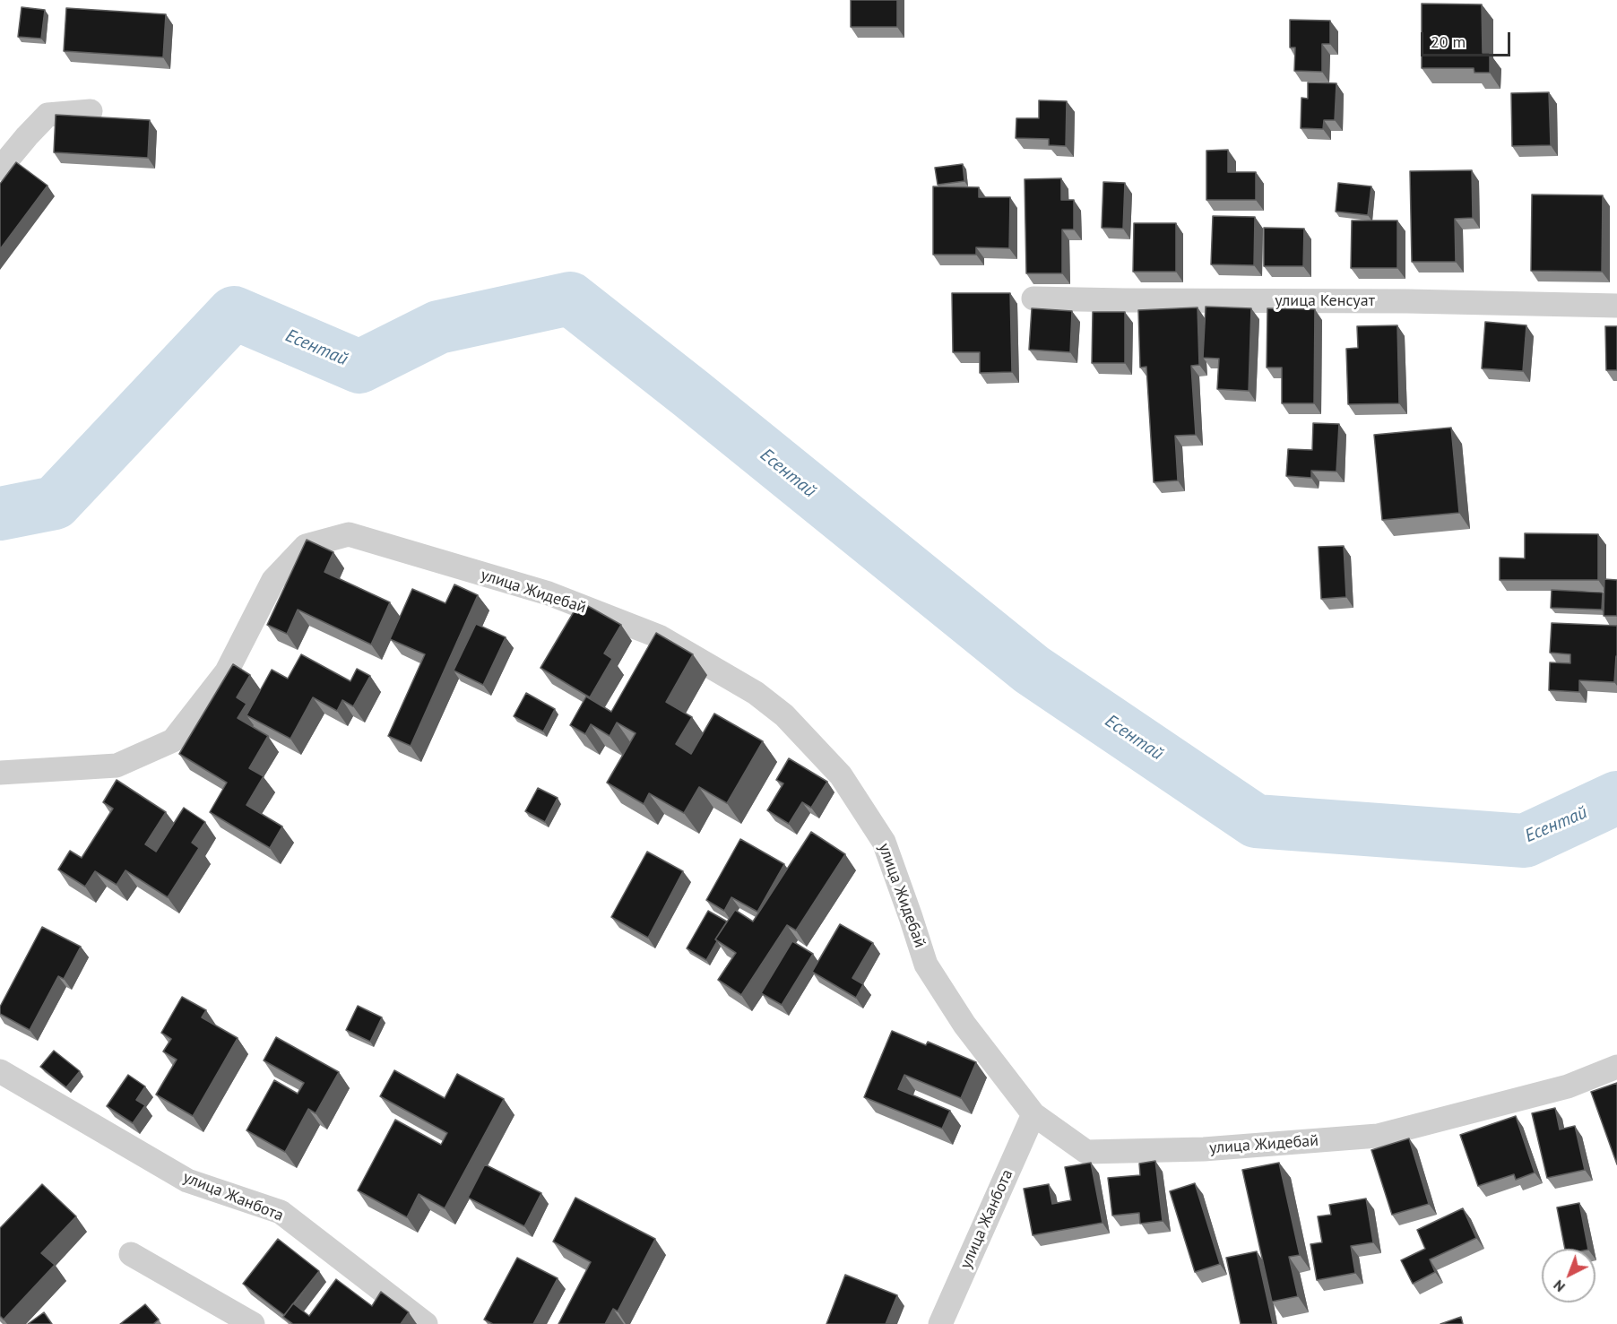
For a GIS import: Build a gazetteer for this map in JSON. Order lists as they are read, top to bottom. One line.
{"streets":{"street":["улица Кенсуат","улица Жидебай","улица Жанбота"]},"crossings":[["улица Жидебай","улица Жанбота"]],"water":["Есентай"],"scale_bar":"20 m","north":"bottom left"}
